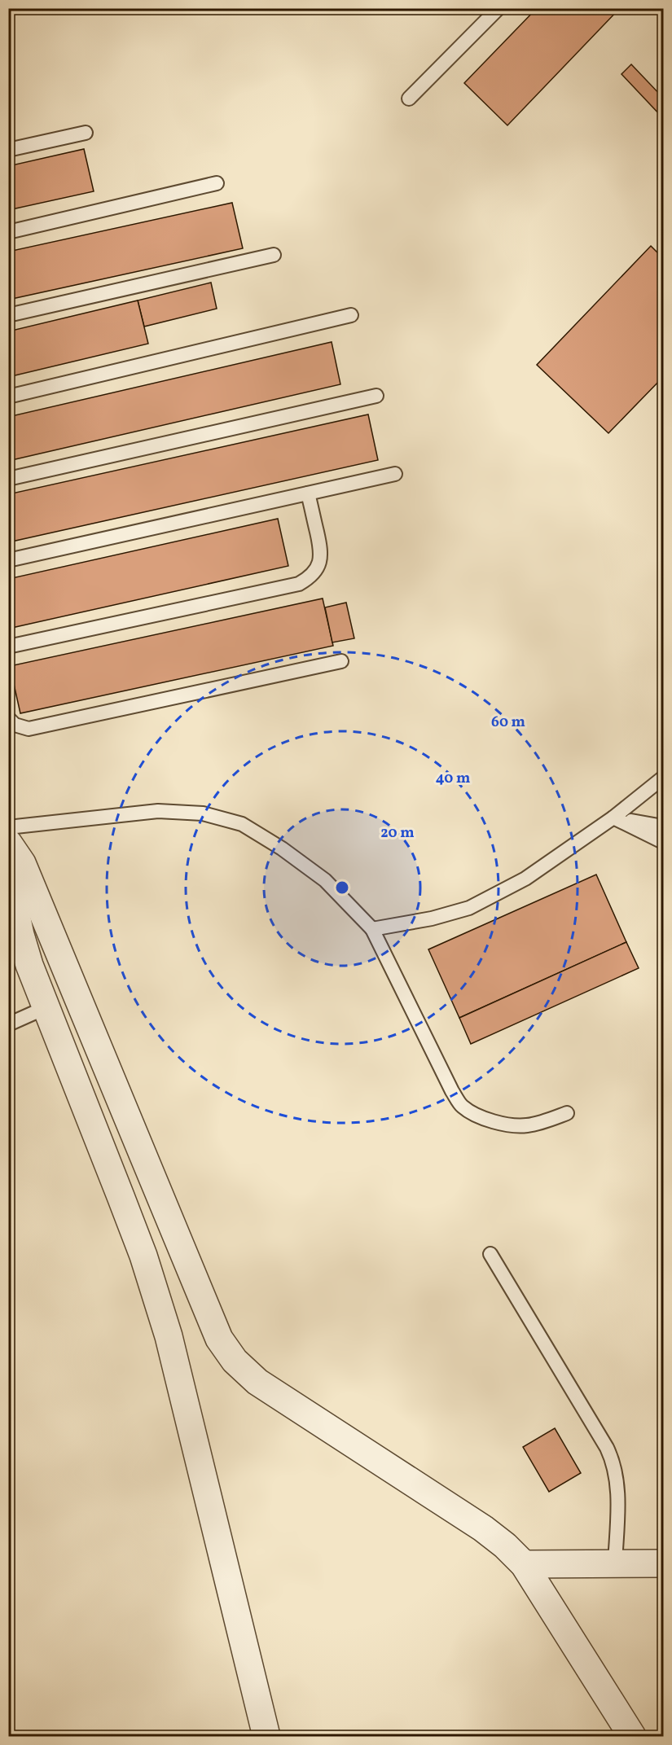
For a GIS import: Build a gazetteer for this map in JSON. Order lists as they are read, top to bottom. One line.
{"rings":["60 m","40 m","20 m"]}
